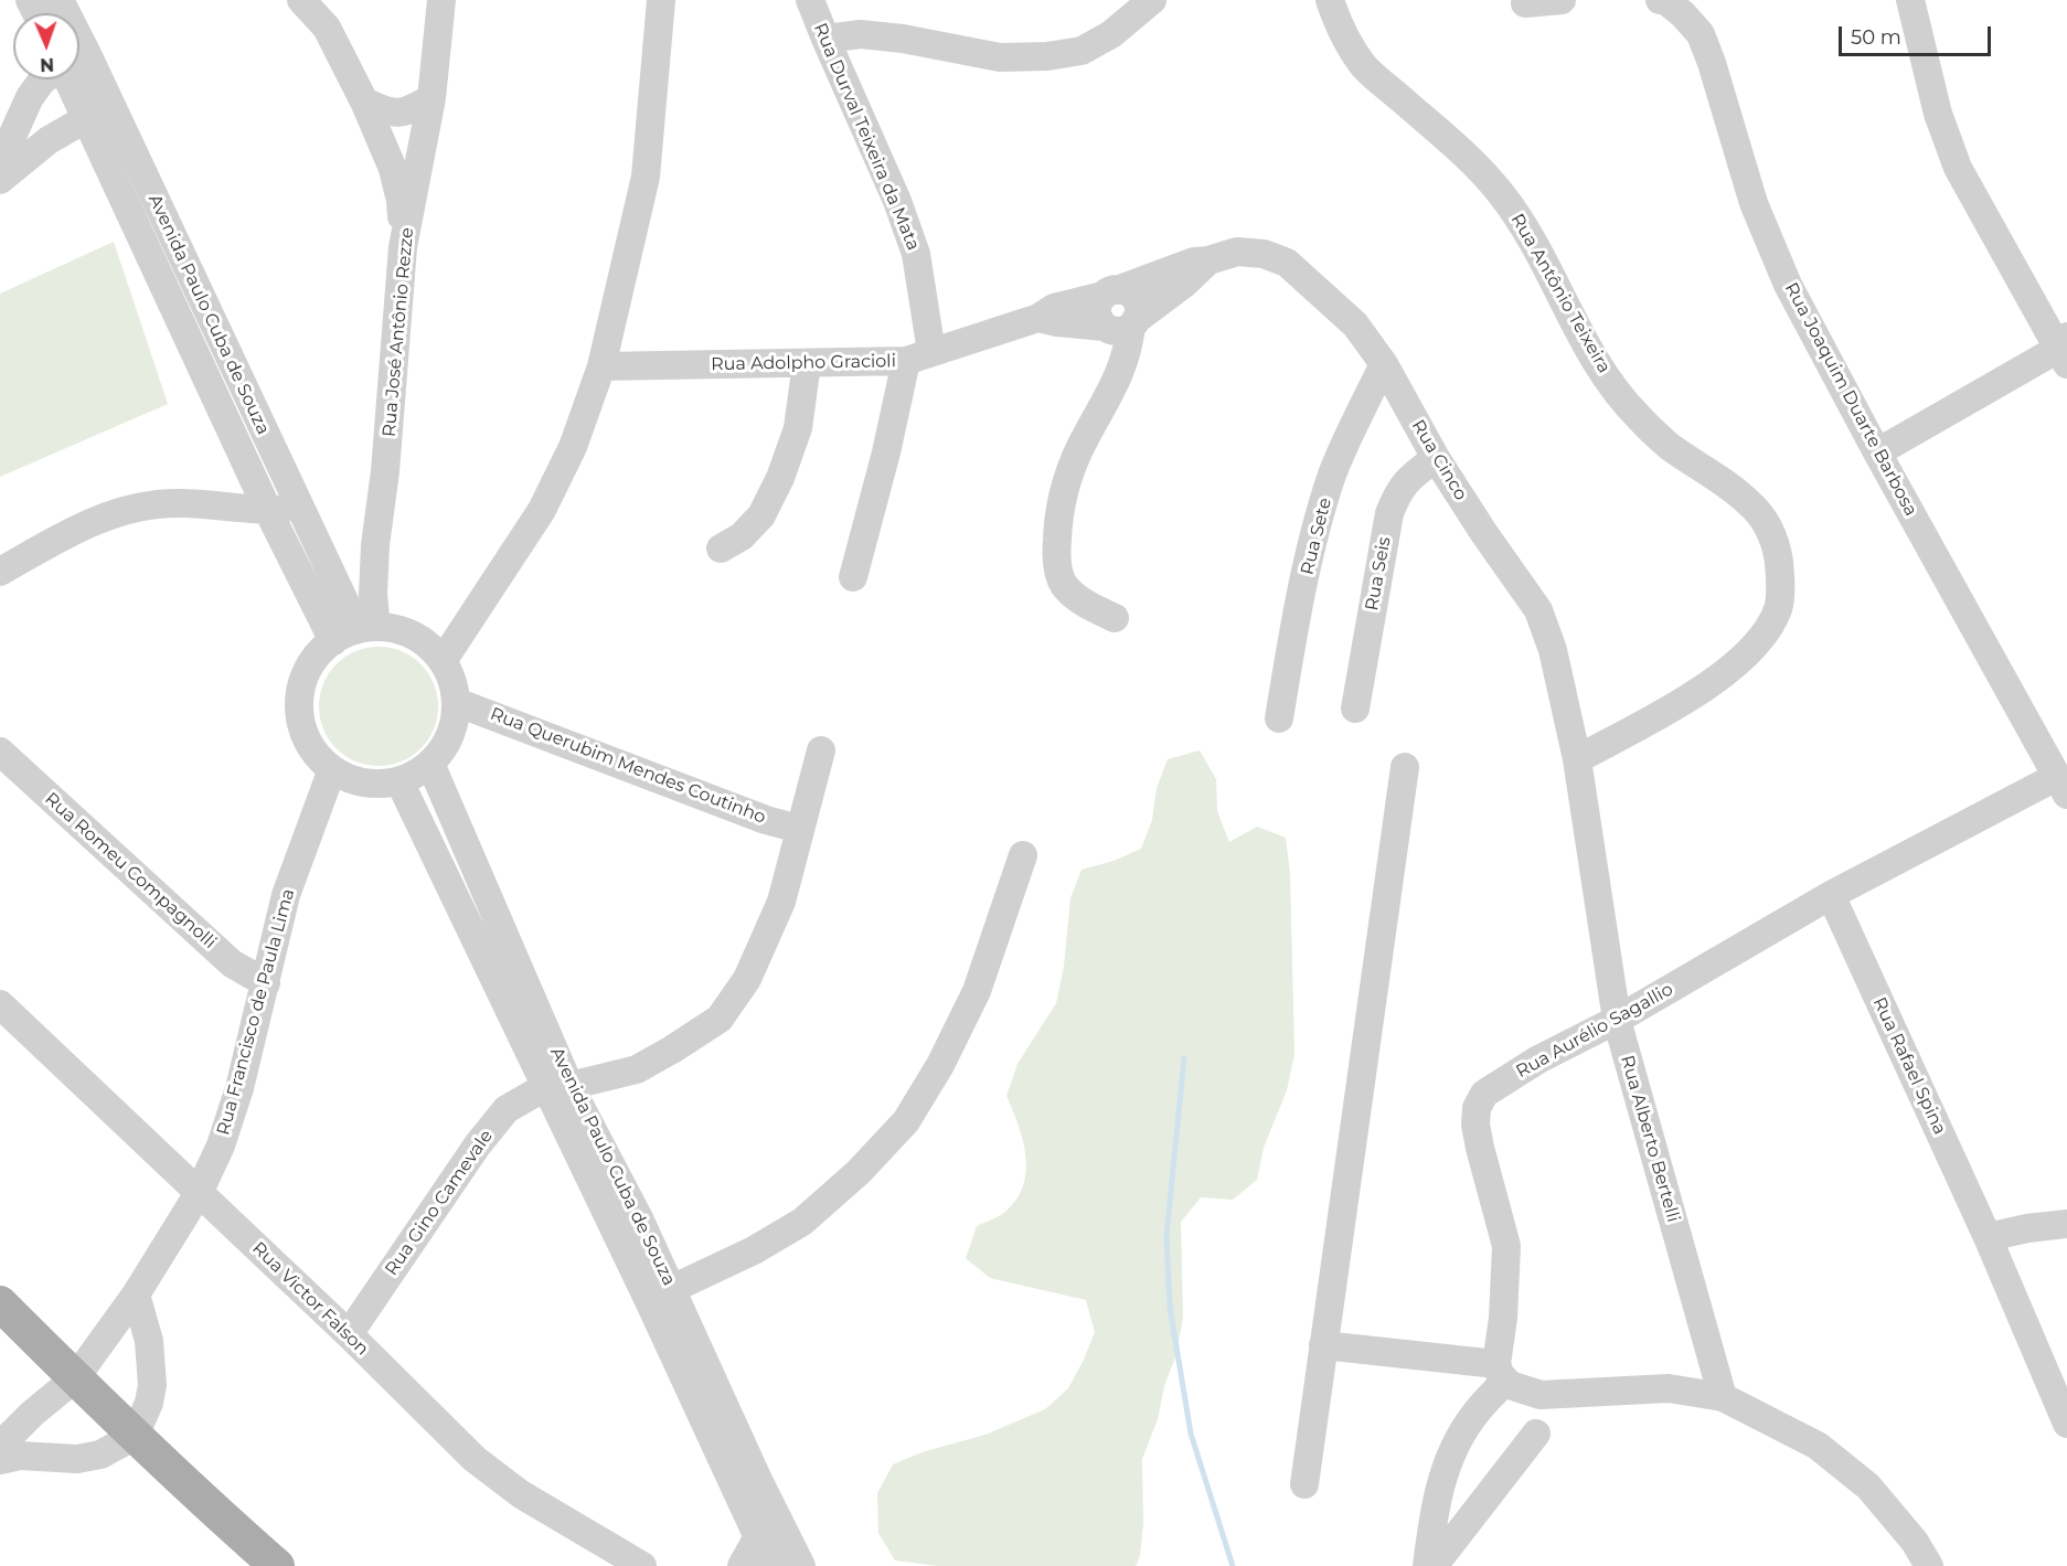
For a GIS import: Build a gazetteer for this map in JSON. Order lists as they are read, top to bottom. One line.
{"streets":{"street":["Rua Durval Teixeira da Mata","Rua Antônio Teixeira","Avenida Paulo Cuba de Souza","Rua José Antônio Rezze","Rua Adolpho Gracioli","Rua Joaquim Duarte Barbosa","Rua Cinco","Rua Sete","Rua Seis","Rua Querubim Mendes Coutinho","Rua Romeu Compagnolli","Rua Francisco de Paula Lima","Rua Aurélio Sagallio","Rua Rafael Spina","Rua Alberto Bertelli","Rua Gino Camevale","Rua Victor Falson"]},"crossings":[["Rua Durval Teixeira da Mata","Rua Adolpho Gracioli"],["Rua Antônio Teixeira","Rua Cinco"],["Rua Antônio Teixeira","Rua Alberto Bertelli"],["Avenida Paulo Cuba de Souza","Rua José Antônio Rezze"],["Avenida Paulo Cuba de Souza","Rua Querubim Mendes Coutinho"],["Avenida Paulo Cuba de Souza","Rua Francisco de Paula Lima"],["Avenida Paulo Cuba de Souza","Rua Gino Camevale"],["Rua José Antônio Rezze","Rua Querubim Mendes Coutinho"],["Rua José Antônio Rezze","Rua Francisco de Paula Lima"],["Rua Adolpho Gracioli","Rua Cinco"],["Rua Joaquim Duarte Barbosa","Rua Aurélio Sagallio"],["Rua Cinco","Rua Sete"],["Rua Cinco","Rua Seis"],["Rua Cinco","Rua Alberto Bertelli"],["Rua Querubim Mendes Coutinho","Rua Francisco de Paula Lima"],["Rua Querubim Mendes Coutinho","Rua Gino Camevale"],["Rua Romeu Compagnolli","Rua Francisco de Paula Lima"],["Rua Francisco de Paula Lima","Rua Victor Falson"],["Rua Aurélio Sagallio","Rua Rafael Spina"],["Rua Aurélio Sagallio","Rua Alberto Bertelli"],["Rua Gino Camevale","Rua Victor Falson"]],"scale_bar":"50 m","north":"bottom"}
